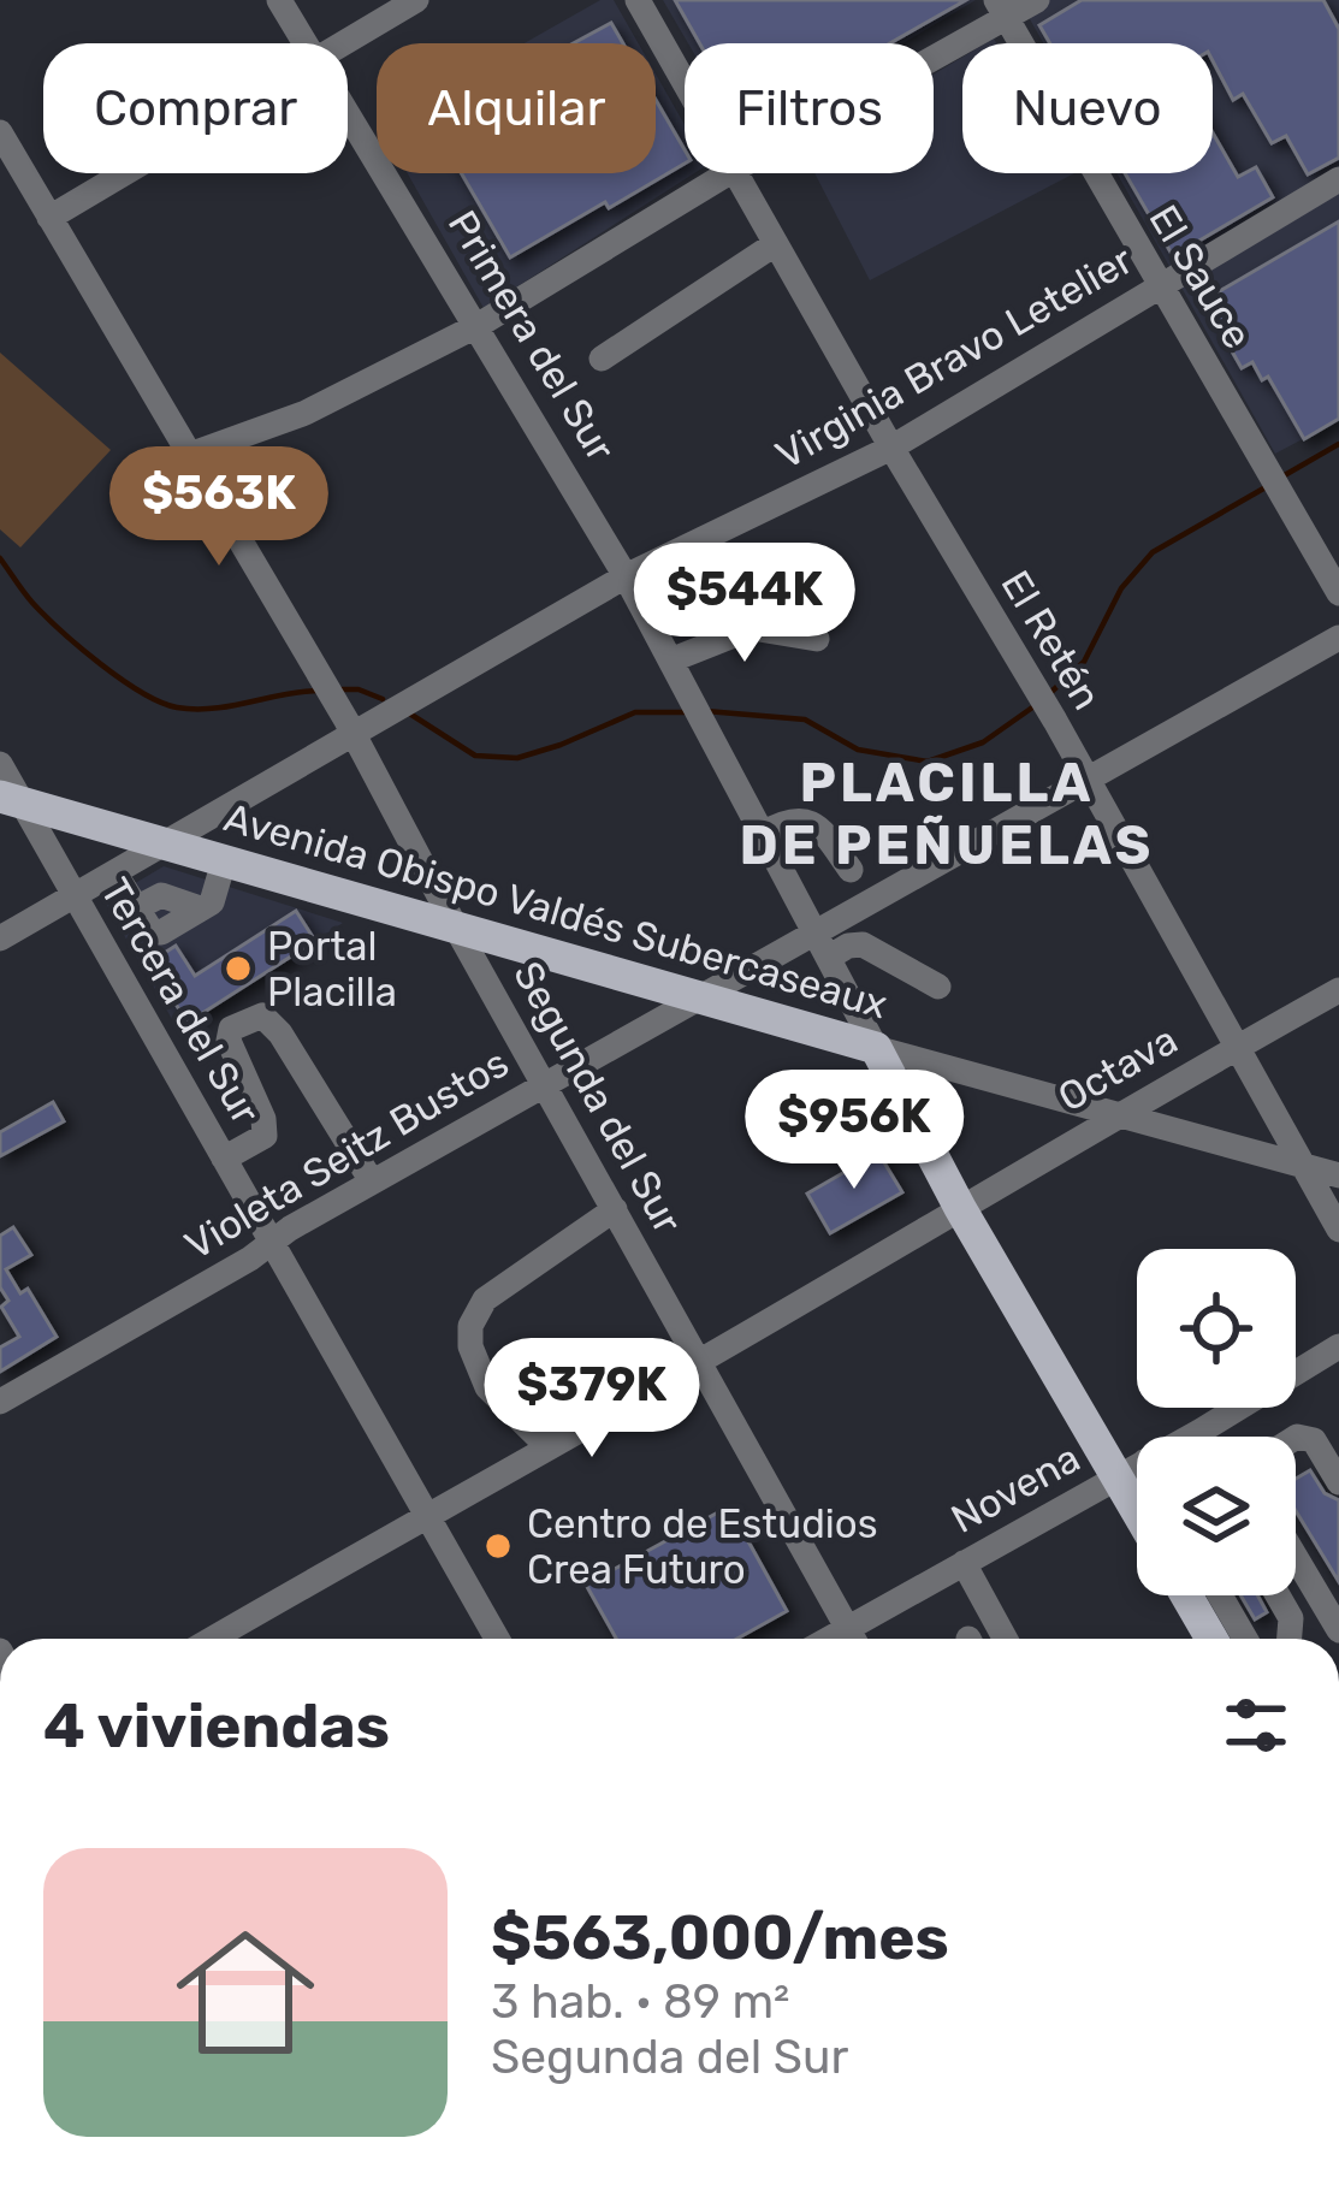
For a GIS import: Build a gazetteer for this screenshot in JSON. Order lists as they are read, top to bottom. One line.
{"streets":{"main road":["Primera del Sur","Avenida Obispo Valdés Subercaseaux"],"street":["El Sauce","Virginia Bravo Letelier","El Retén","Tercera del Sur","Octava","Segunda del Sur","Violeta Seitz Bustos","Novena"]},"crossings":[["El Sauce","Virginia Bravo Letelier"],["Primera del Sur","Virginia Bravo Letelier"],["Primera del Sur","Avenida Obispo Valdés Subercaseaux"],["Primera del Sur","Octava"],["Primera del Sur","Violeta Seitz Bustos"],["Primera del Sur","Novena"],["Virginia Bravo Letelier","El Retén"],["Virginia Bravo Letelier","Avenida Obispo Valdés Subercaseaux"],["Virginia Bravo Letelier","Tercera del Sur"],["Virginia Bravo Letelier","Segunda del Sur"],["El Retén","Avenida Obispo Valdés Subercaseaux"],["El Retén","Octava"],["El Retén","Violeta Seitz Bustos"],["Avenida Obispo Valdés Subercaseaux","Tercera del Sur"],["Avenida Obispo Valdés Subercaseaux","Octava"],["Avenida Obispo Valdés Subercaseaux","Segunda del Sur"],["Avenida Obispo Valdés Subercaseaux","Violeta Seitz Bustos"],["Tercera del Sur","Octava"],["Tercera del Sur","Violeta Seitz Bustos"],["Octava","Segunda del Sur"],["Segunda del Sur","Violeta Seitz Bustos"],["Segunda del Sur","Novena"]],"districts":["PLACILLA DE PEÑUELAS"],"places":["Portal Placilla","Centro de Estudios Crea Futuro"],"page":{"chip":["Comprar","Alquilar","Filtros","Nuevo"],"price":["$563K","$544K","$956K","$379K"],"heading":"4 viviendas","list":[{"name":"$563,000/mes","note":"3 hab. · 89 m² · Segunda del Sur"}]}}
